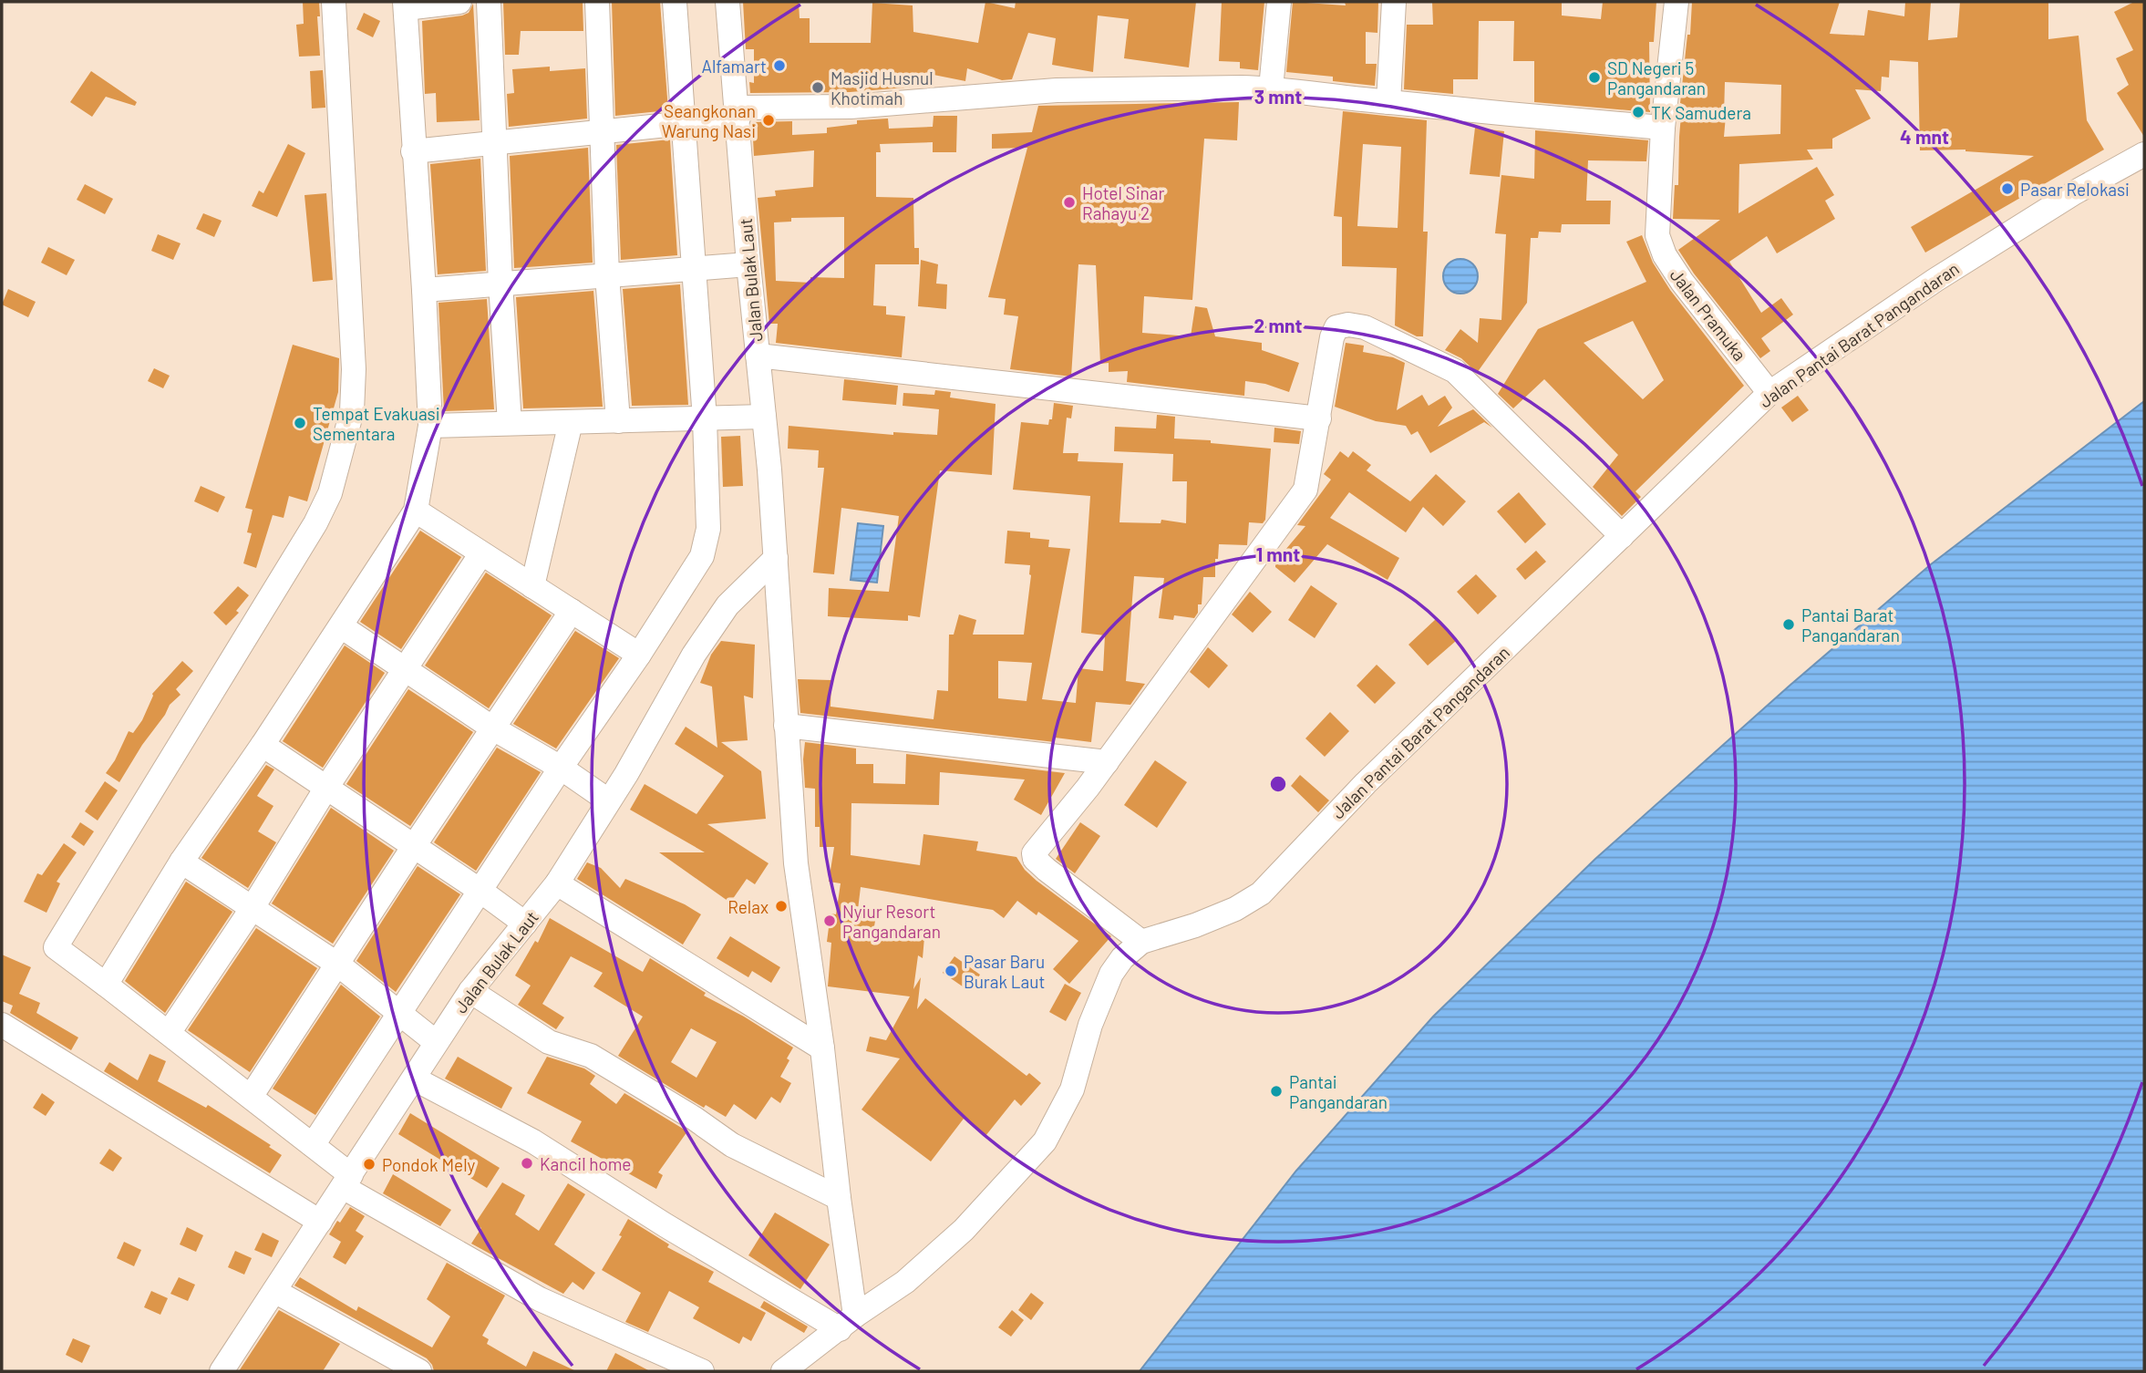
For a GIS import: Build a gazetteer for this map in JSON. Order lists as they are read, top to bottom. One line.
{"streets":{"street":["Jalan Bulak Laut","Jalan Pramuka","Jalan Pantai Barat Pangandaran"]},"crossings":[["Jalan Bulak Laut","Jalan Pantai Barat Pangandaran"],["Jalan Pramuka","Jalan Pantai Barat Pangandaran"]],"places":["Alfamart","SD Negeri 5 Pangandaran","Masjid Husnul Khotimah","TK Samudera","Seangkonan Warung Nasi","Pasar Relokasi","Hotel Sinar Rahayu 2","Tempat Evakuasi Sementara","Pantai Barat Pangandaran","Relax","Nyiur Resort Pangandaran","Pasar Baru Burak Laut","Pantai Pangandaran","Kancil home","Pondok Mely"],"rings":["3 mnt","4 mnt","2 mnt","1 mnt"]}
